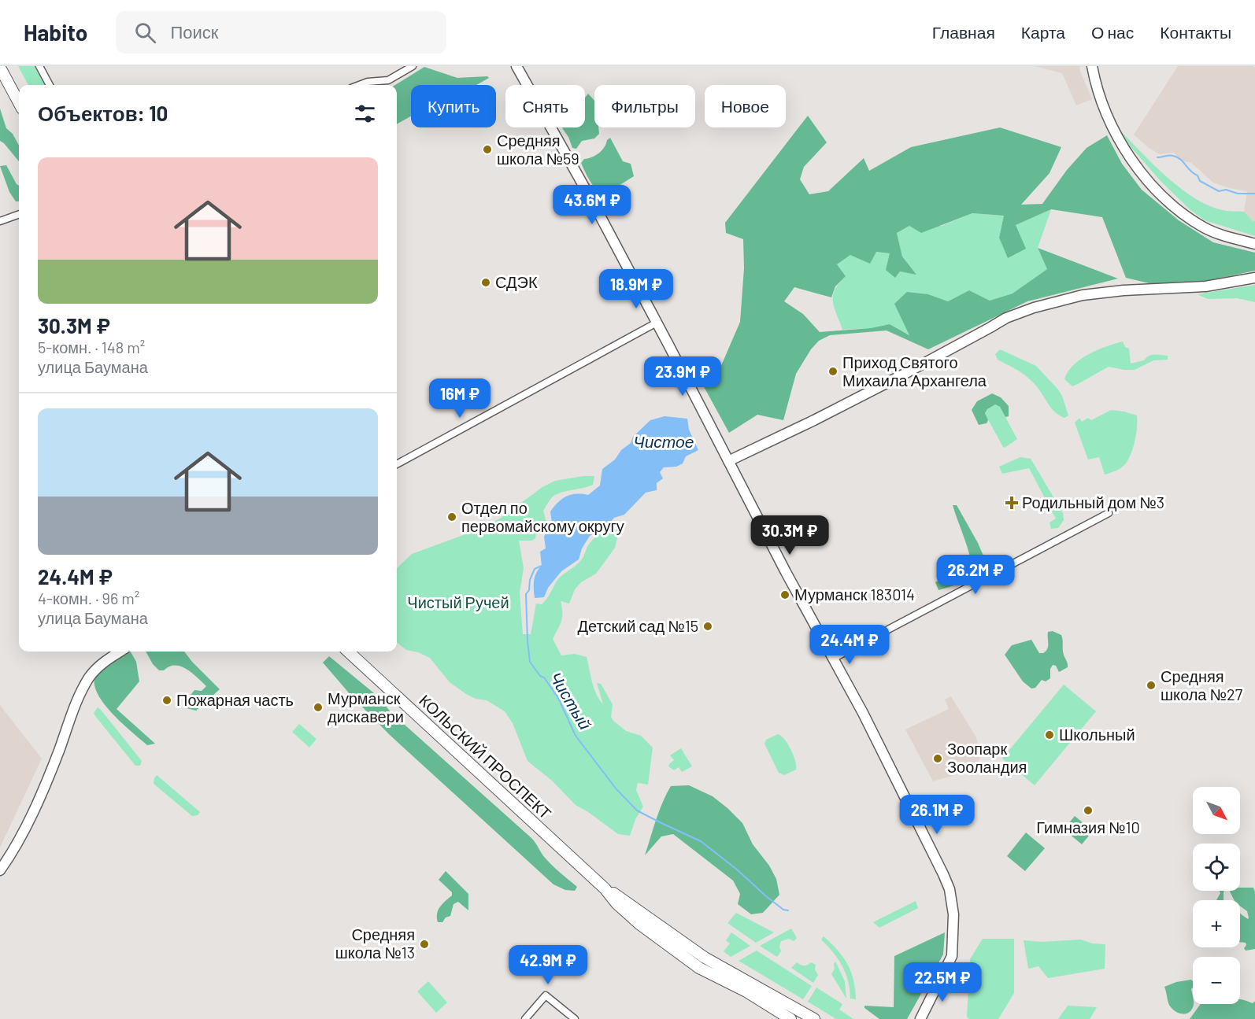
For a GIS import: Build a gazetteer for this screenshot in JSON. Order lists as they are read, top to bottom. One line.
{"streets":{"main road":["КОЛЬСКИЙ ПРОСПЕКТ"]},"water":["Чистое","Чистый"],"parks":["Чистый Ручей"],"places":{"other":["Средняя школа №59","СДЭК","Приход Святого Михаила Архангела","Отдел по первомайскому округу","Мурманск 183014","Детский сад №15","Средняя школа №27","Пожарная часть","Мурманск дискавери","Школьный","Зоопарк Зооландия","Гимназия №10","Средняя школа №13"],"health":["Родильный дом №3"]},"north":"bottom right","page":{"header":"Habito","search":"Поиск","nav":["Главная","Карта","О нас","Контакты"],"chip":["Купить","Снять","Фильтры","Новое"],"heading":"Объектов: 10","list":[{"name":"30.3M ₽","note":"5-комн. · 148 m² · улица Баумана"},{"name":"24.4M ₽","note":"4-комн. · 96 m² · улица Баумана"}],"price":["43.6M ₽","18.9M ₽","23.9M ₽","16M ₽","30.3M ₽","26.2M ₽","24.4M ₽","26.1M ₽","42.9M ₽","22.5M ₽"],"map_buttons":["+","−"]}}
